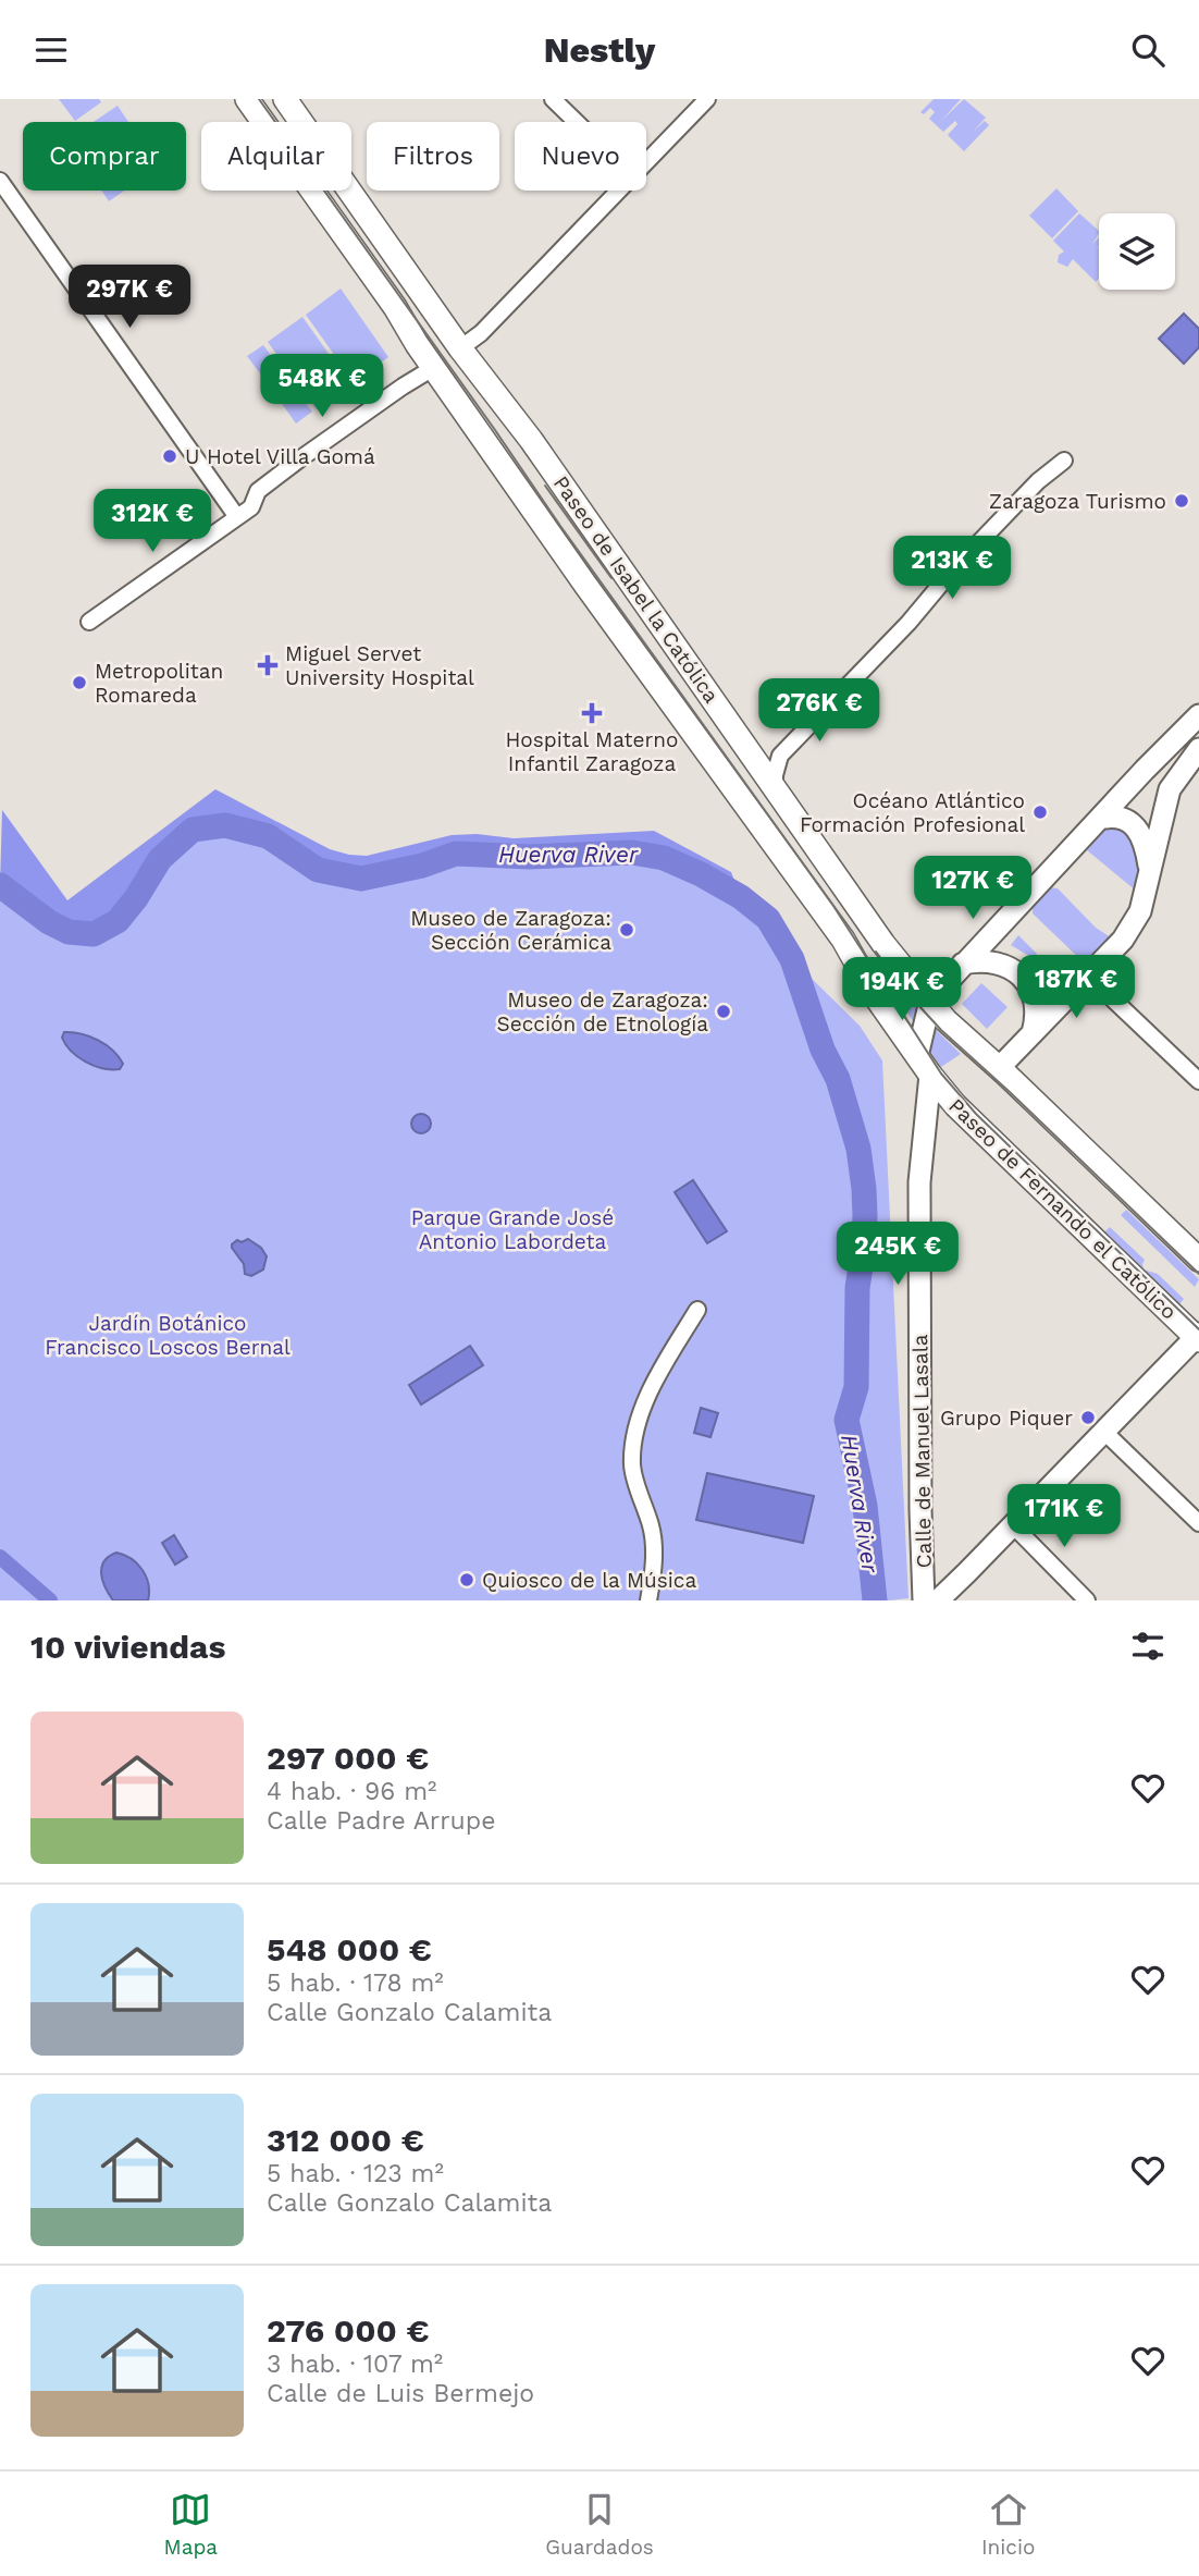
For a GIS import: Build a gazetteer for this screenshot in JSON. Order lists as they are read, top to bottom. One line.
{"streets":{"main road":["Paseo de Isabel la Católica","Paseo de Fernando el Católico","Calle de Manuel Lasala"]},"crossings":[["Paseo de Isabel la Católica","Paseo de Fernando el Católico"],["Paseo de Isabel la Católica","Calle de Manuel Lasala"],["Paseo de Fernando el Católico","Calle de Manuel Lasala"]],"water":["Huerva River"],"parks":["Parque Grande José Antonio Labordeta","Jardín Botánico Francisco Loscos Bernal"],"places":{"other":["U Hotel Villa Gomá","Zaragoza Turismo","Metropolitan Romareda","Océano Atlántico Formación Profesional","Museo de Zaragoza: Sección Cerámica","Museo de Zaragoza: Sección de Etnología","Grupo Piquer","Quiosco de la Música"],"health":["Miguel Servet University Hospital","Hospital Materno Infantil Zaragoza"]},"page":{"header":"Nestly","chip":["Comprar","Alquilar","Filtros","Nuevo"],"price":["297K €","548K €","312K €","213K €","276K €","127K €","187K €","194K €","245K €","171K €"],"heading":"10 viviendas","list":[{"name":"297 000 €","note":"4 hab. · 96 m² · Calle Padre Arrupe"},{"name":"548 000 €","note":"5 hab. · 178 m² · Calle Gonzalo Calamita"},{"name":"312 000 €","note":"5 hab. · 123 m² · Calle Gonzalo Calamita"},{"name":"276 000 €","note":"3 hab. · 107 m² · Calle de Luis Bermejo"}],"tabs":["Mapa","Guardados","Inicio"]}}
